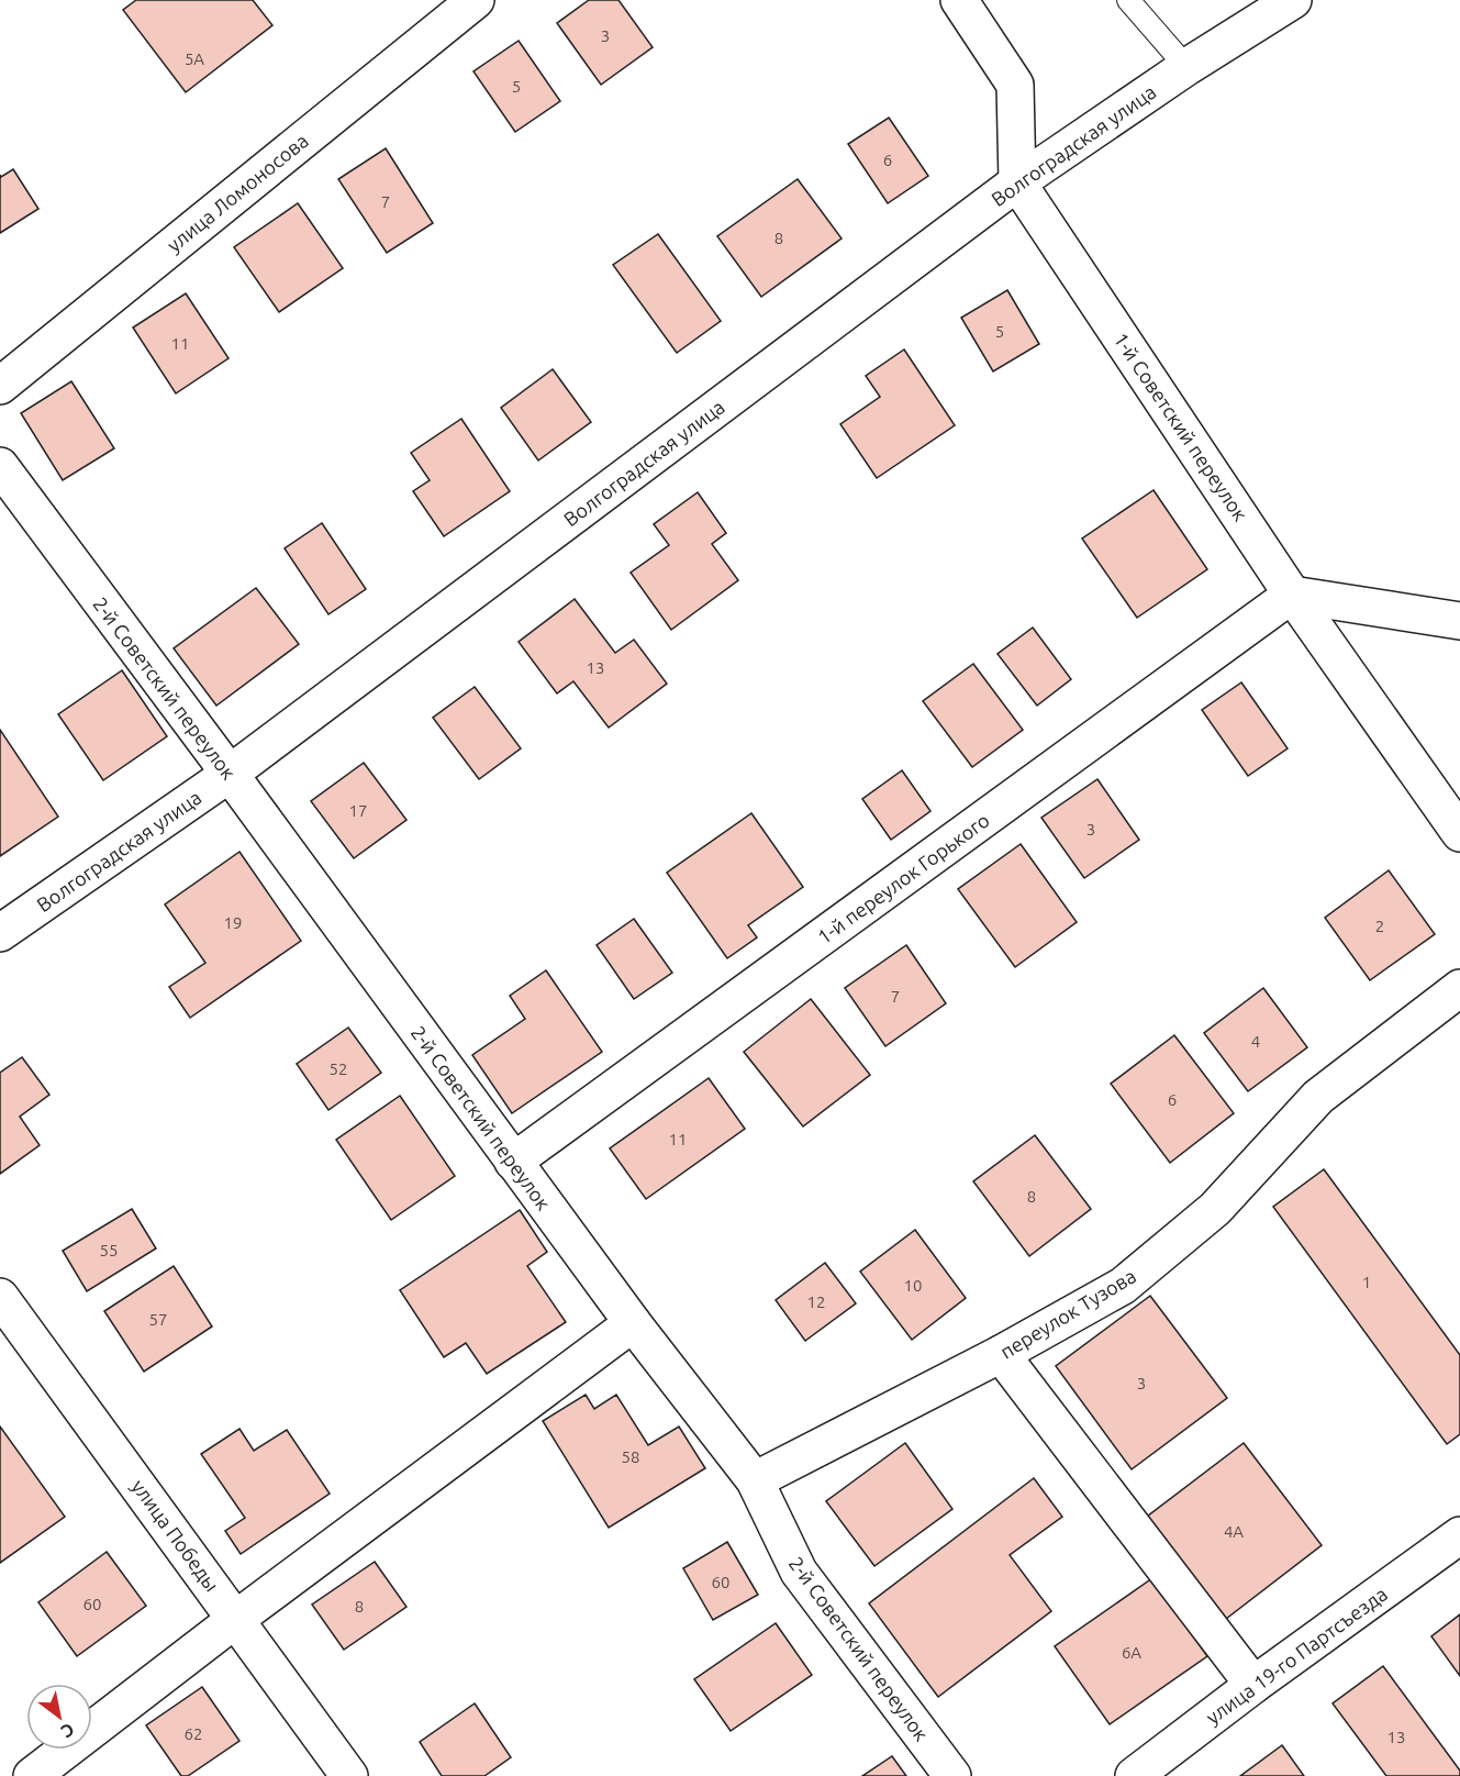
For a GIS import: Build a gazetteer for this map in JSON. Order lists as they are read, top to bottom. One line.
{"streets":{"street":["Волгоградская улица","улица Ломоносова","1-й Советский переулок","2-й Советский переулок","1-й переулок Горького","переулок Тузова","улица Победы","улица 19-го Партсъезда"]},"crossings":[["Волгоградская улица","1-й Советский переулок"],["Волгоградская улица","2-й Советский переулок"],["1-й Советский переулок","1-й переулок Горького"],["2-й Советский переулок","1-й переулок Горького"],["2-й Советский переулок","переулок Тузова"]],"house_numbers":["3","5А","5","6","7","8","5","11","13","17","3","19","2","7","4","52","6","11","8","55","1","10","12","57","3","58","4А","60","60","8","6А","62","13"],"north":"bottom right"}
